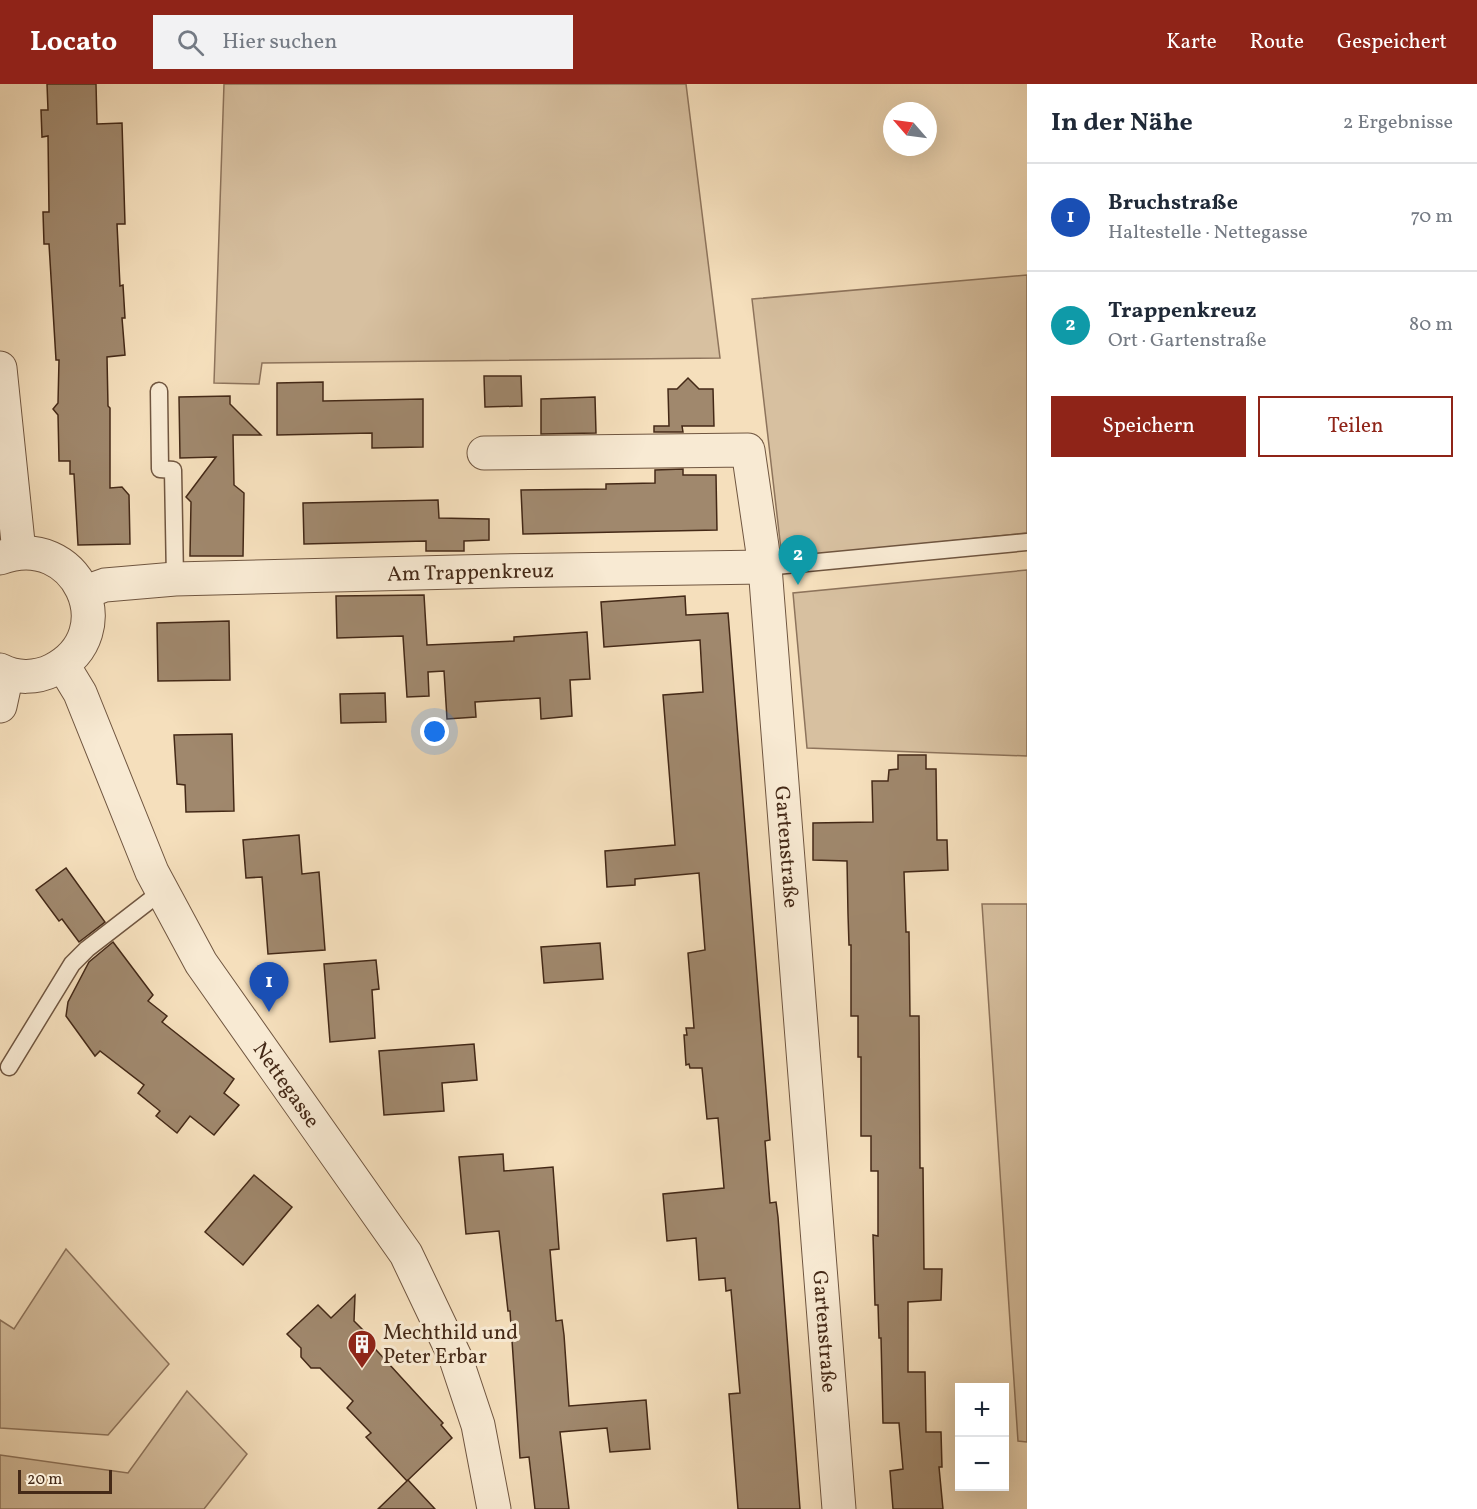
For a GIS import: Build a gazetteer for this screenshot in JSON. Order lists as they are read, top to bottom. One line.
{"streets":{"street":["Am Trappenkreuz","Gartenstraße","Nettegasse"]},"crossings":[["Am Trappenkreuz","Gartenstraße"]],"places":{"building":["Mechthild und Peter Erbar"]},"scale_bar":"20 m","north":"top left","page":{"header":"Locato","search":"Hier suchen","nav":["Karte","Route","Gespeichert"],"heading":["In der Nähe","2 Ergebnisse"],"list":[{"mark":"1","name":"Bruchstraße","note":"Haltestelle · Nettegasse","value":"70 m"},{"mark":"2","name":"Trappenkreuz","note":"Ort · Gartenstraße","value":"80 m"}],"buttons":["Speichern","Teilen"],"pins":["2","1"],"map_buttons":["+","−"],"scale":"20 m"}}
